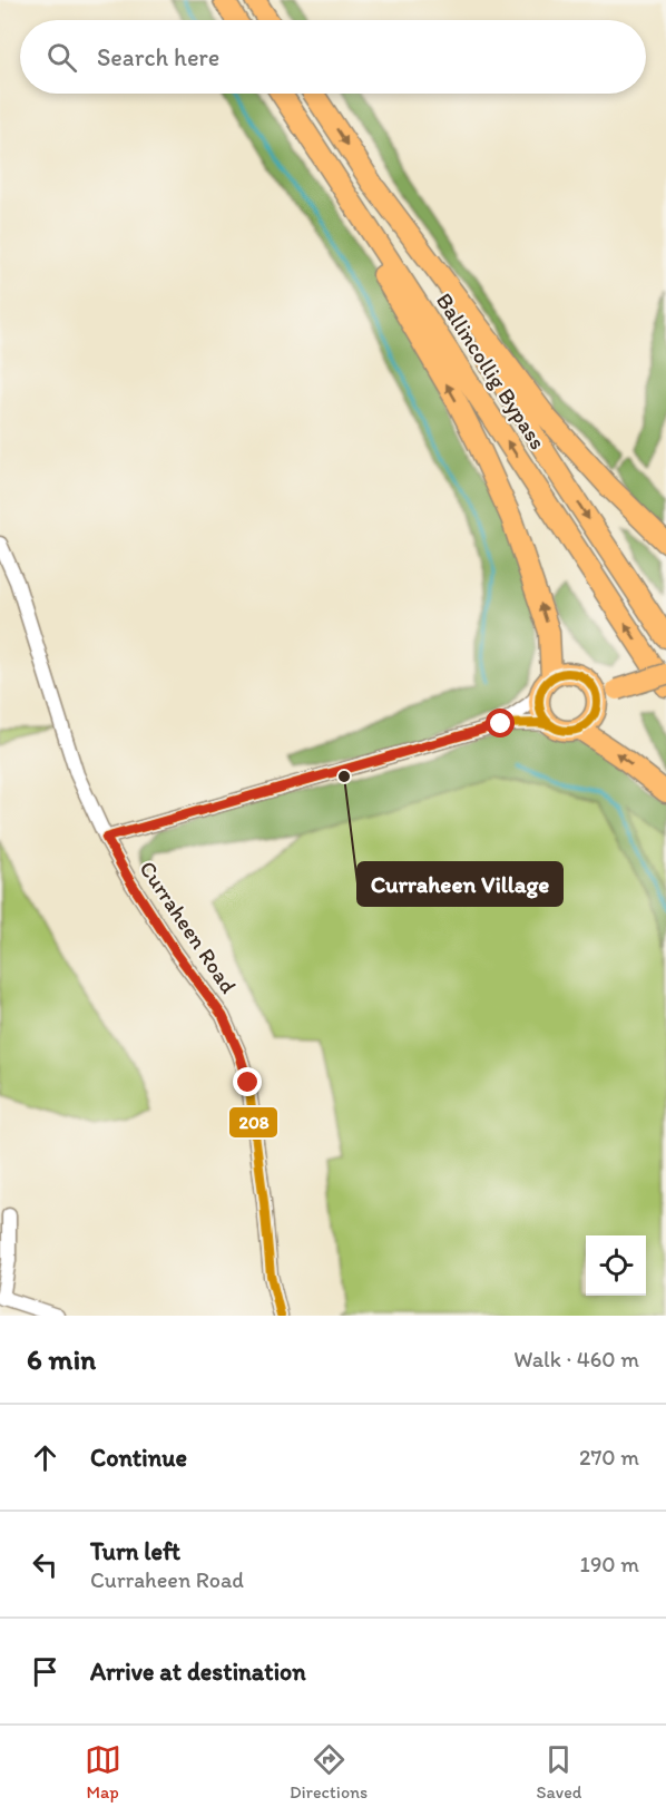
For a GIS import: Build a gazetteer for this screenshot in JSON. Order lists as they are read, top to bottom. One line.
{"streets":{"highway":["Ballincollig Bypass"],"street":["Curraheen Road"]},"places":["Curraheen Village"],"lines":["transit line 208"],"page":{"search":"Search here","heading":["6 min","Walk · 460 m"],"list":[["Continue","270 m"],["Turn left","Curraheen Road","190 m"],"Arrive at destination"],"nav":["Map","Directions","Saved"]}}
